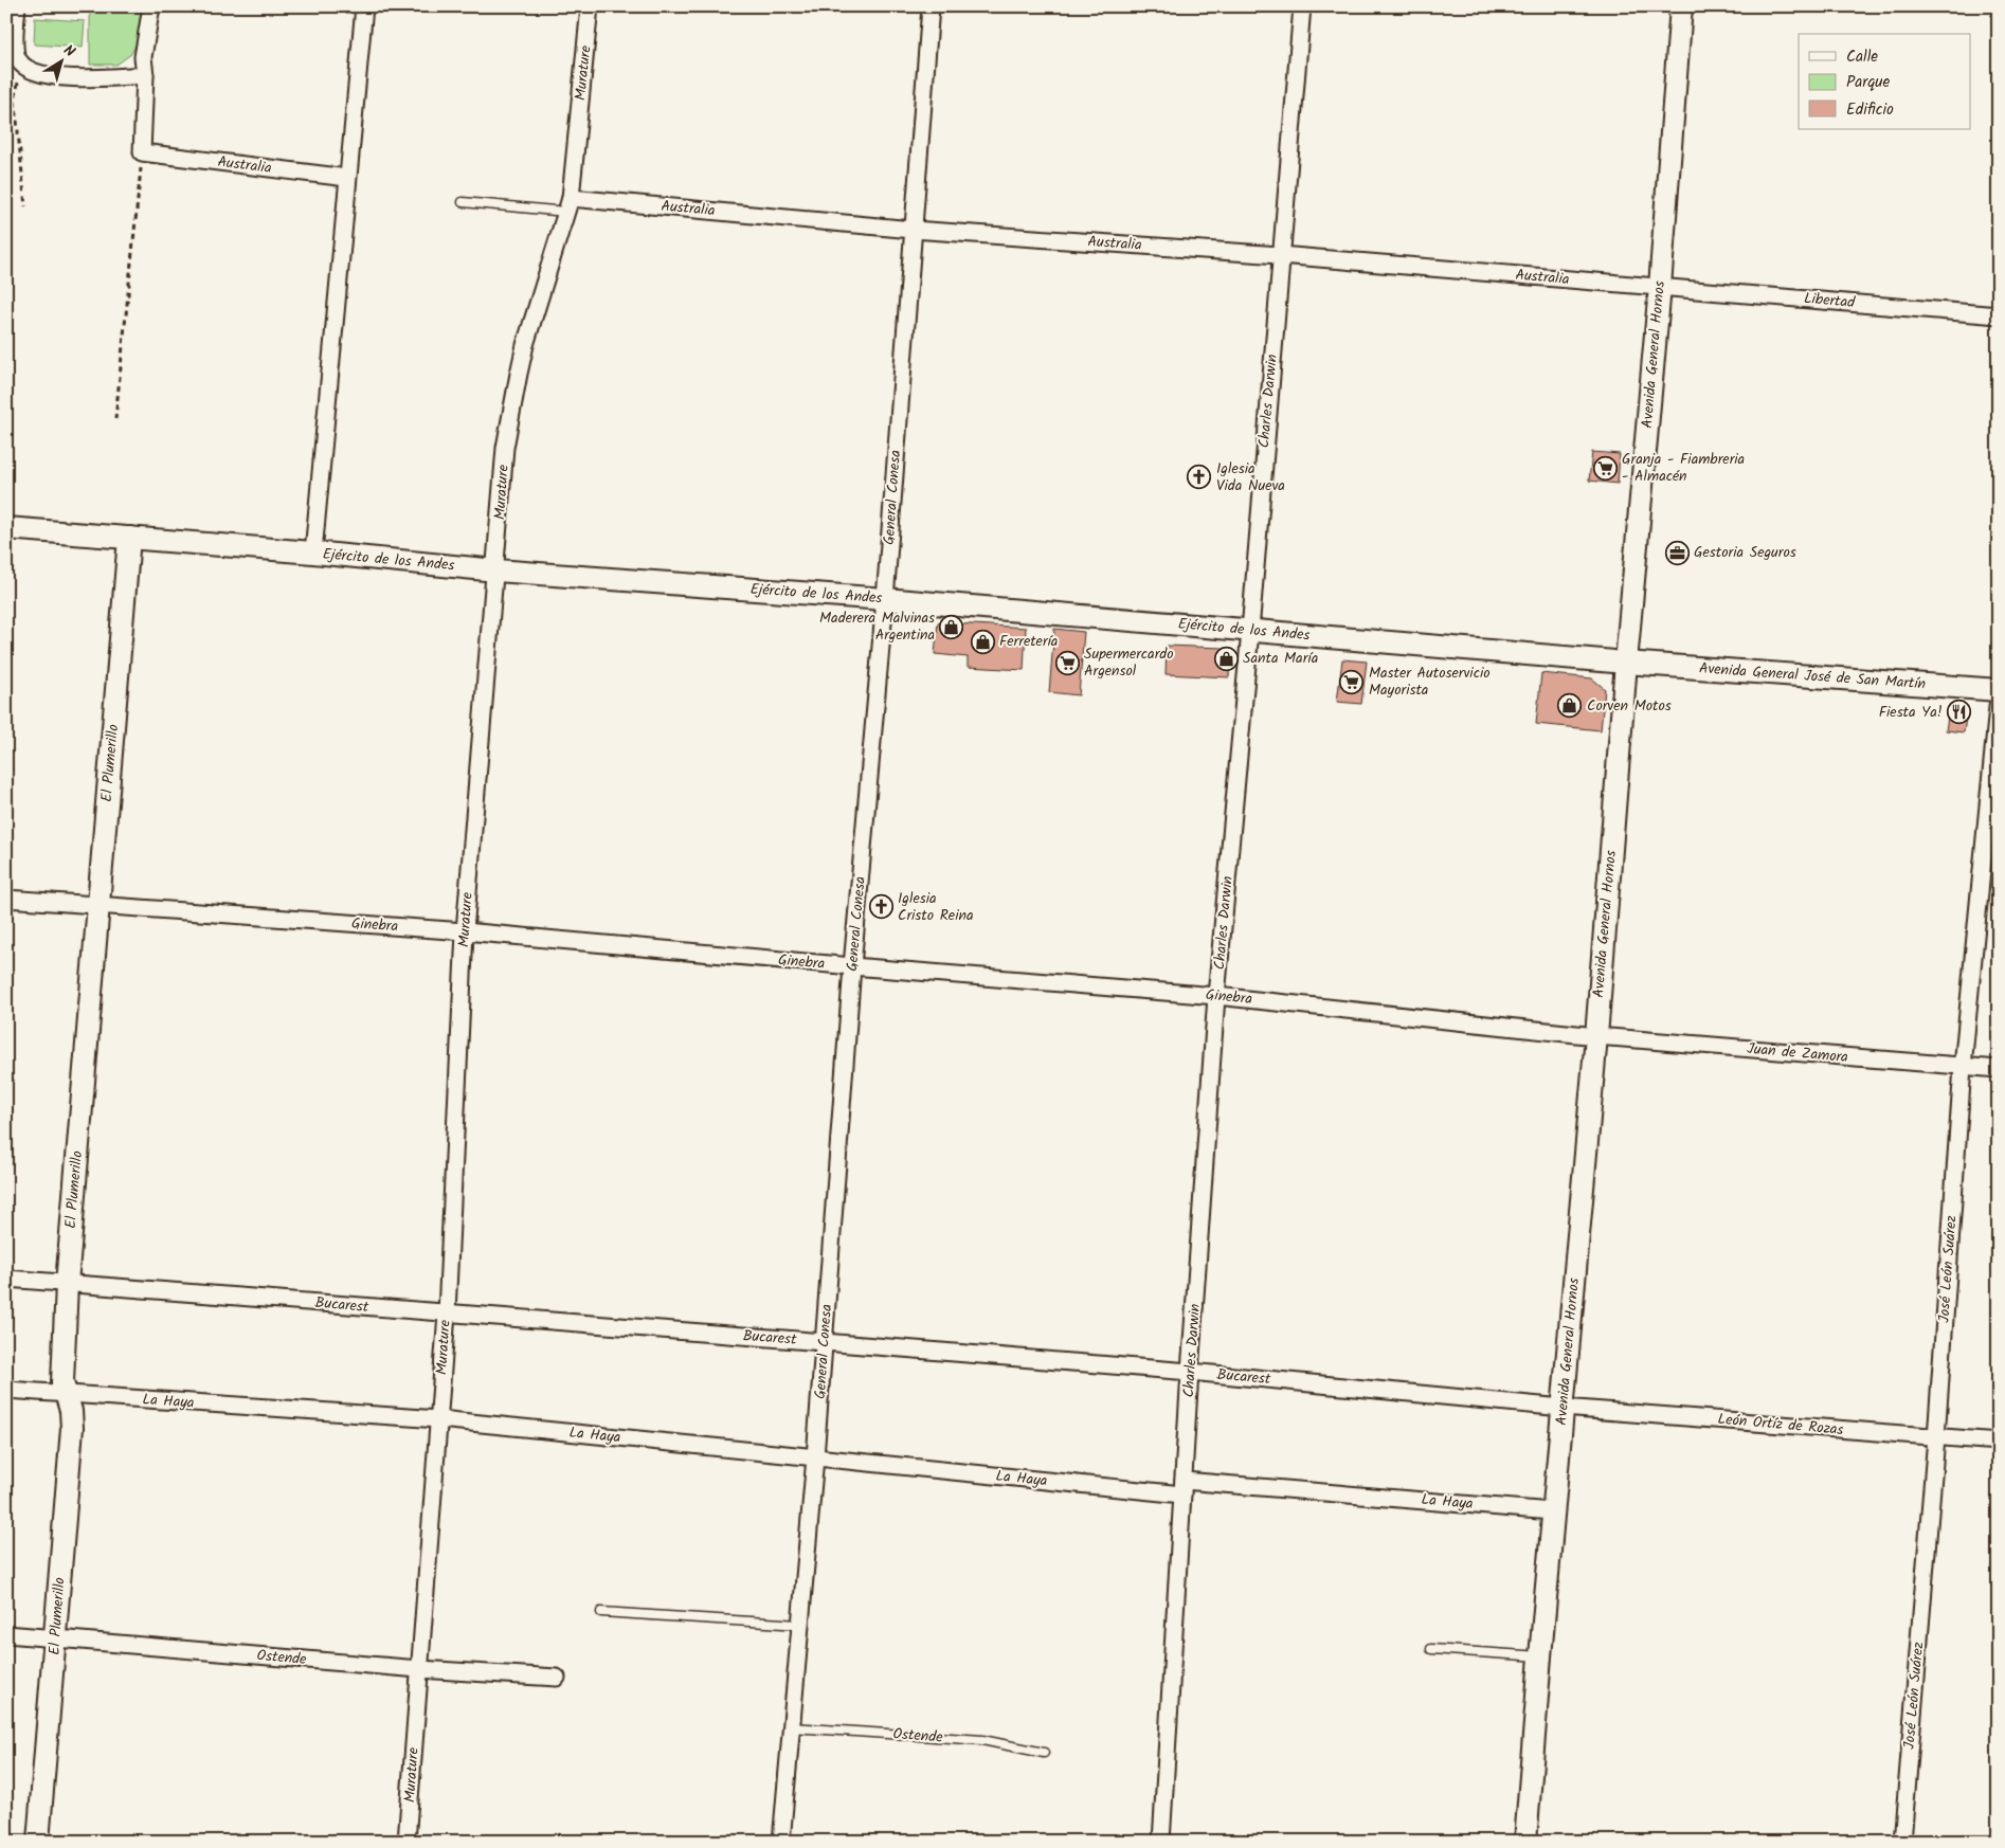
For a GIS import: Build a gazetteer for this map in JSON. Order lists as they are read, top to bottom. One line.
{"streets":{"main road":["Avenida General Hornos","Ejército de los Andes","Avenida General José de San Martín","El Plumerillo"],"street":["Murature","Australia","Libertad","Charles Darwin","General Conesa","Ginebra","Juan de Zamora","José León Suárez","Bucarest","La Haya","León Ortíz de Rozas","Ostende"]},"crossings":[["Murature","Australia"],["Murature","Ejército de los Andes"],["Murature","Ginebra"],["Murature","Bucarest"],["Murature","La Haya"],["Murature","Ostende"],["Australia","Libertad"],["Australia","Avenida General Hornos"],["Australia","Charles Darwin"],["Australia","General Conesa"],["Libertad","Avenida General Hornos"],["Avenida General Hornos","Ejército de los Andes"],["Avenida General Hornos","Avenida General José de San Martín"],["Avenida General Hornos","Ginebra"],["Avenida General Hornos","Juan de Zamora"],["Avenida General Hornos","Bucarest"],["Avenida General Hornos","La Haya"],["Avenida General Hornos","León Ortíz de Rozas"],["Charles Darwin","Ejército de los Andes"],["Charles Darwin","Ginebra"],["Charles Darwin","Bucarest"],["Charles Darwin","La Haya"],["General Conesa","Ejército de los Andes"],["General Conesa","Ginebra"],["General Conesa","Bucarest"],["General Conesa","La Haya"],["General Conesa","Ostende"],["Ejército de los Andes","Avenida General José de San Martín"],["Ejército de los Andes","El Plumerillo"],["El Plumerillo","Ginebra"],["El Plumerillo","Bucarest"],["El Plumerillo","La Haya"],["El Plumerillo","Ostende"],["Ginebra","Juan de Zamora"],["Juan de Zamora","José León Suárez"],["José León Suárez","León Ortíz de Rozas"],["Bucarest","León Ortíz de Rozas"]],"places":{"supermarket":["Granja - Fiambreria - Almacén","Supermercardo Argensol","Master Autoservicio Mayorista"],"church":["Iglesia Vida Nueva","Iglesia Cristo Reina"],"office":["Gestoria Seguros"],"shop":["Maderera Malvinas Argentina","Ferretería","Santa María","Corven Motos"],"restaurant":["Fiesta Ya!"]},"legend":["Calle","Parque","Edificio"],"north":"top right"}
